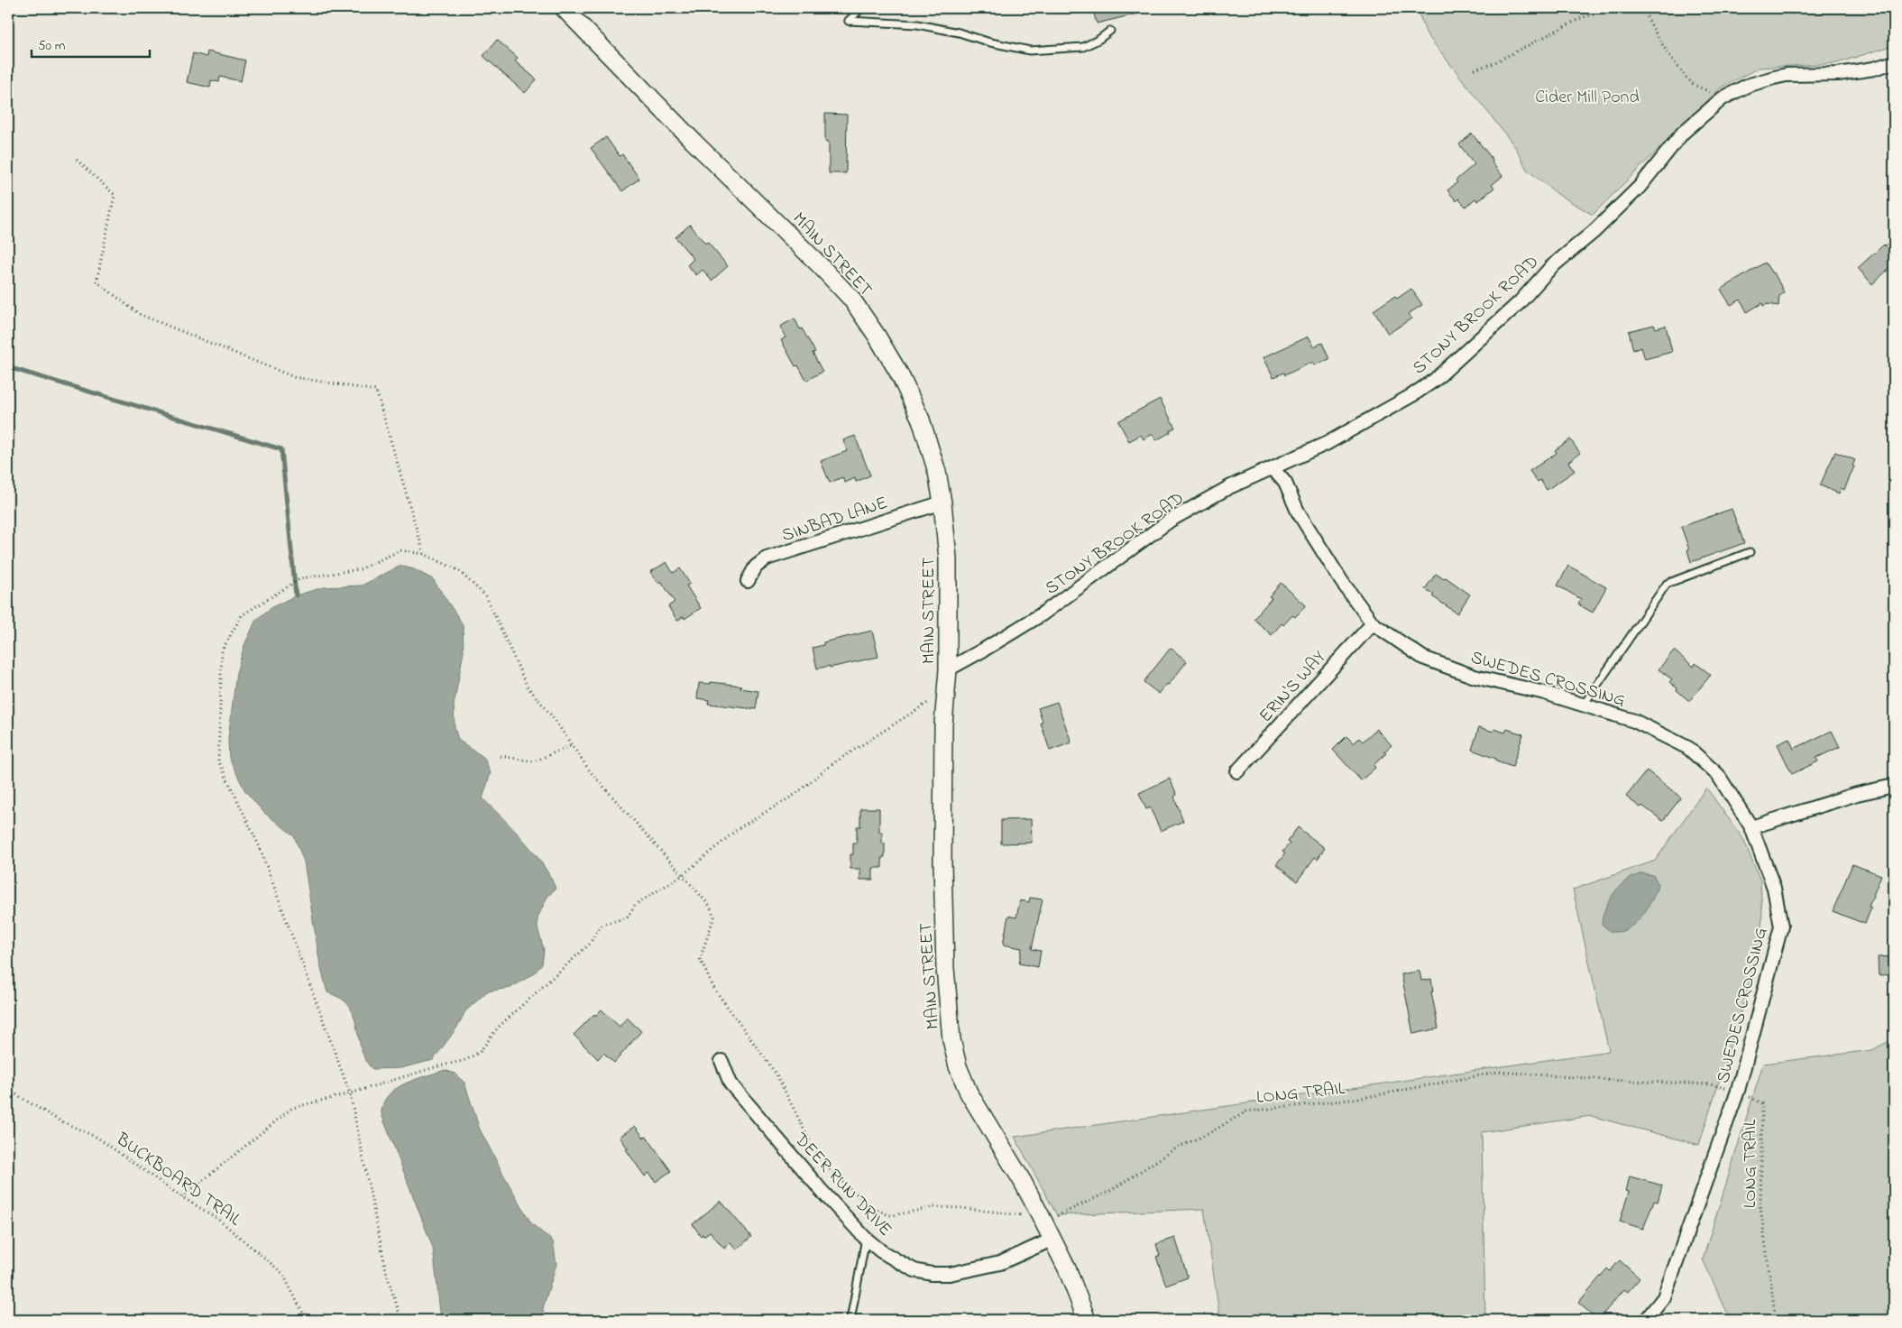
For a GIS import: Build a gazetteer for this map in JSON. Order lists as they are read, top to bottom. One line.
{"streets":{"main road":["MAIN STREET"],"street":["STONY BROOK ROAD","SINBAD LANE","SWEDES CROSSING","ERIN'S WAY","DEER RUN DRIVE"],"path":["LONG TRAIL","BUCKBOARD TRAIL"]},"crossings":[["MAIN STREET","STONY BROOK ROAD"],["MAIN STREET","SINBAD LANE"],["MAIN STREET","LONG TRAIL"],["MAIN STREET","DEER RUN DRIVE"],["STONY BROOK ROAD","SWEDES CROSSING"],["SWEDES CROSSING","ERIN'S WAY"],["SWEDES CROSSING","LONG TRAIL"]],"parks":["Cider Mill Pond"],"scale_bar":"50 m"}
